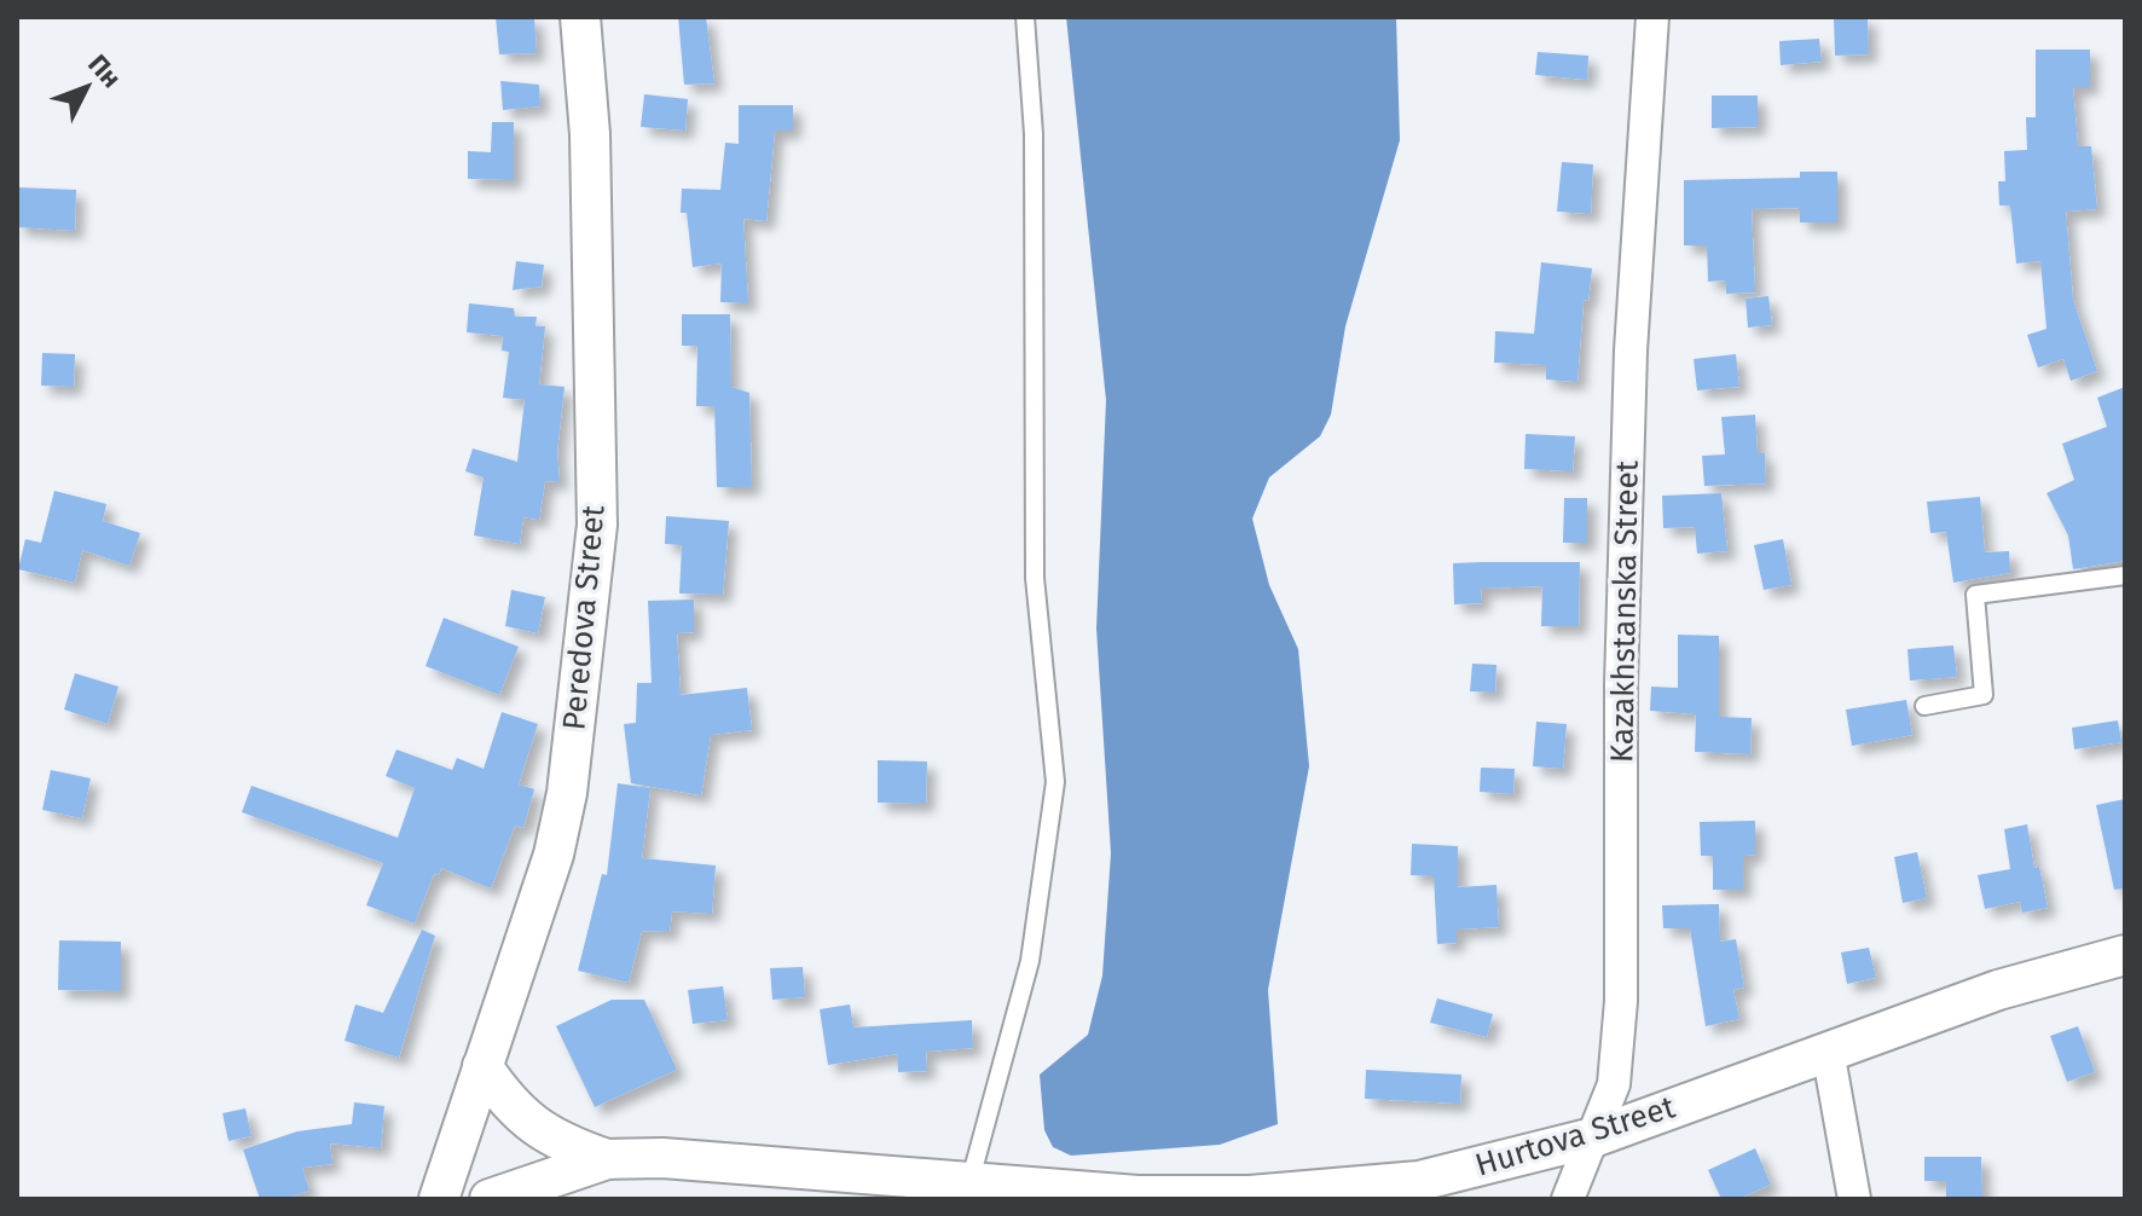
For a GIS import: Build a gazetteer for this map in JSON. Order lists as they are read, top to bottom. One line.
{"streets":{"street":["Kazakhstanska Street","Peredova Street","Hurtova Street"]},"crossings":[["Kazakhstanska Street","Hurtova Street"]],"north":"top right"}
